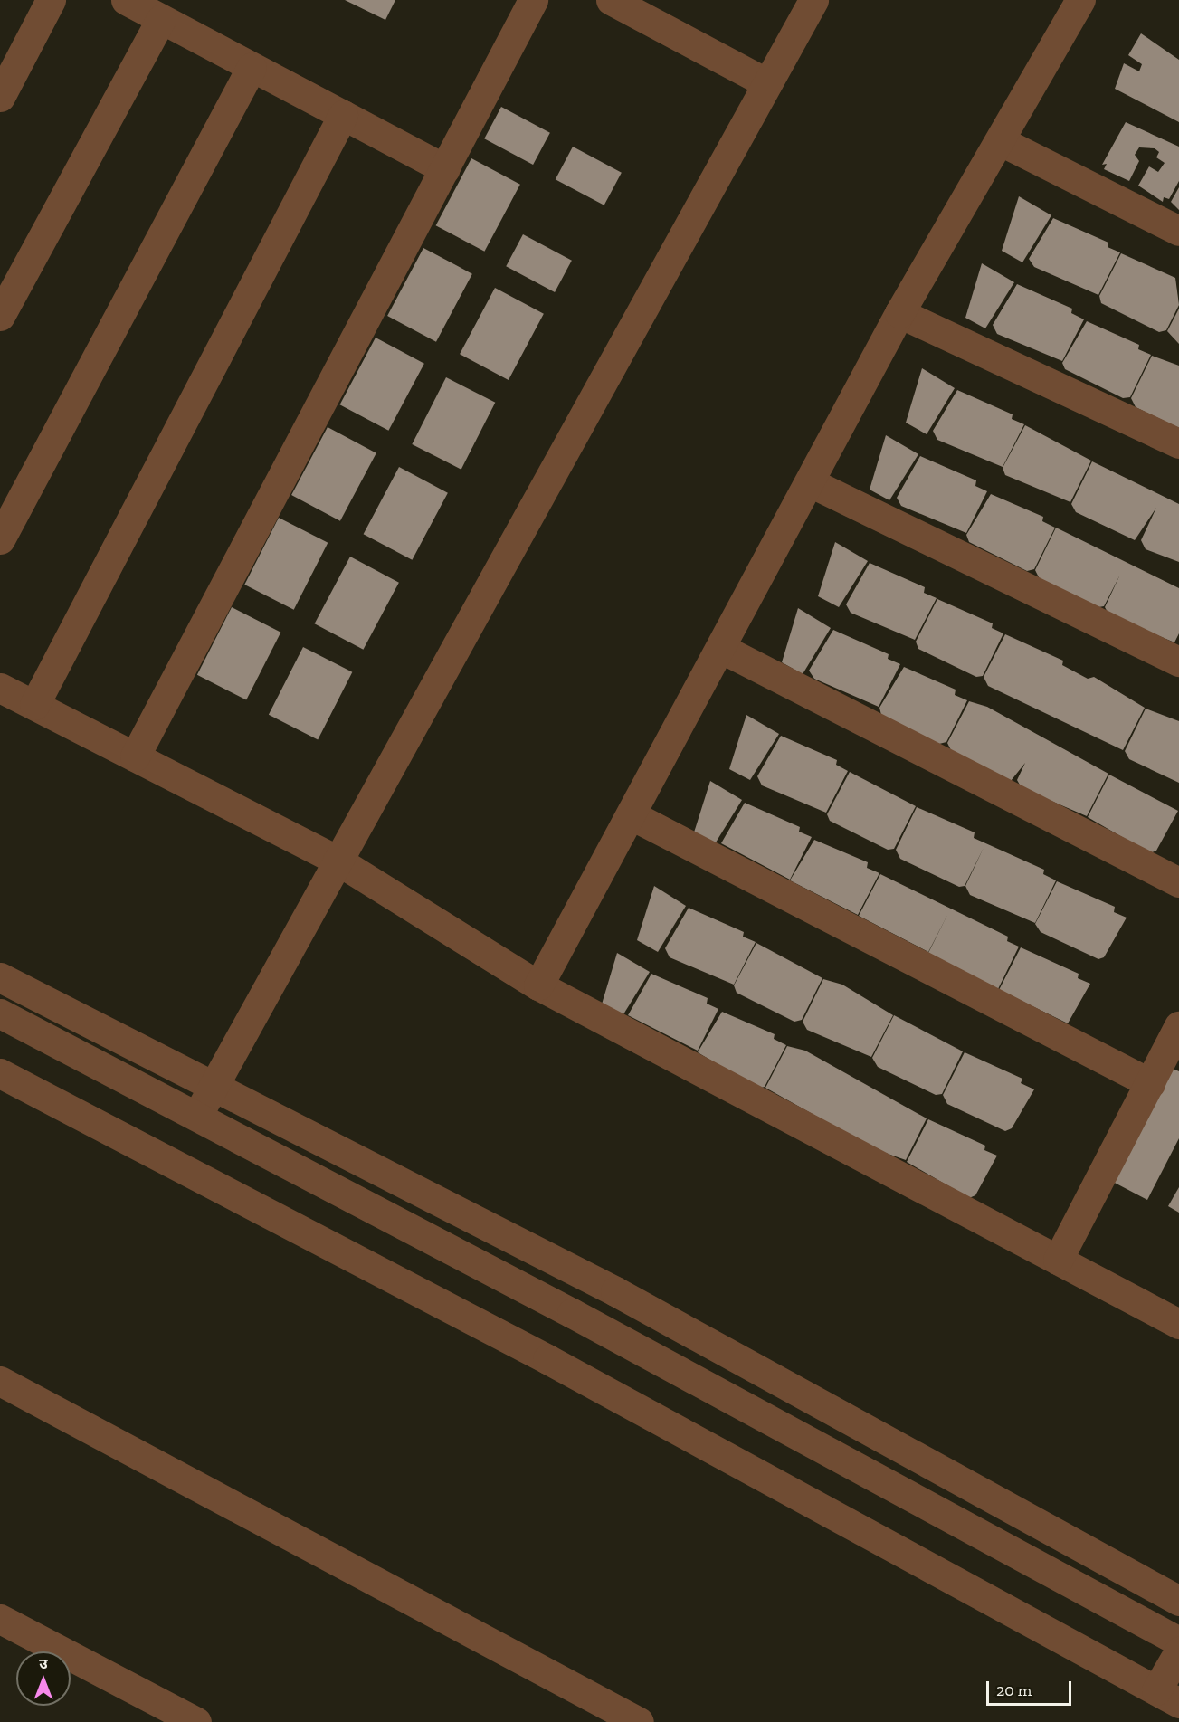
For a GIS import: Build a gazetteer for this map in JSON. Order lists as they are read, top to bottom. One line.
{"scale_bar":"20 m","north":"top"}
